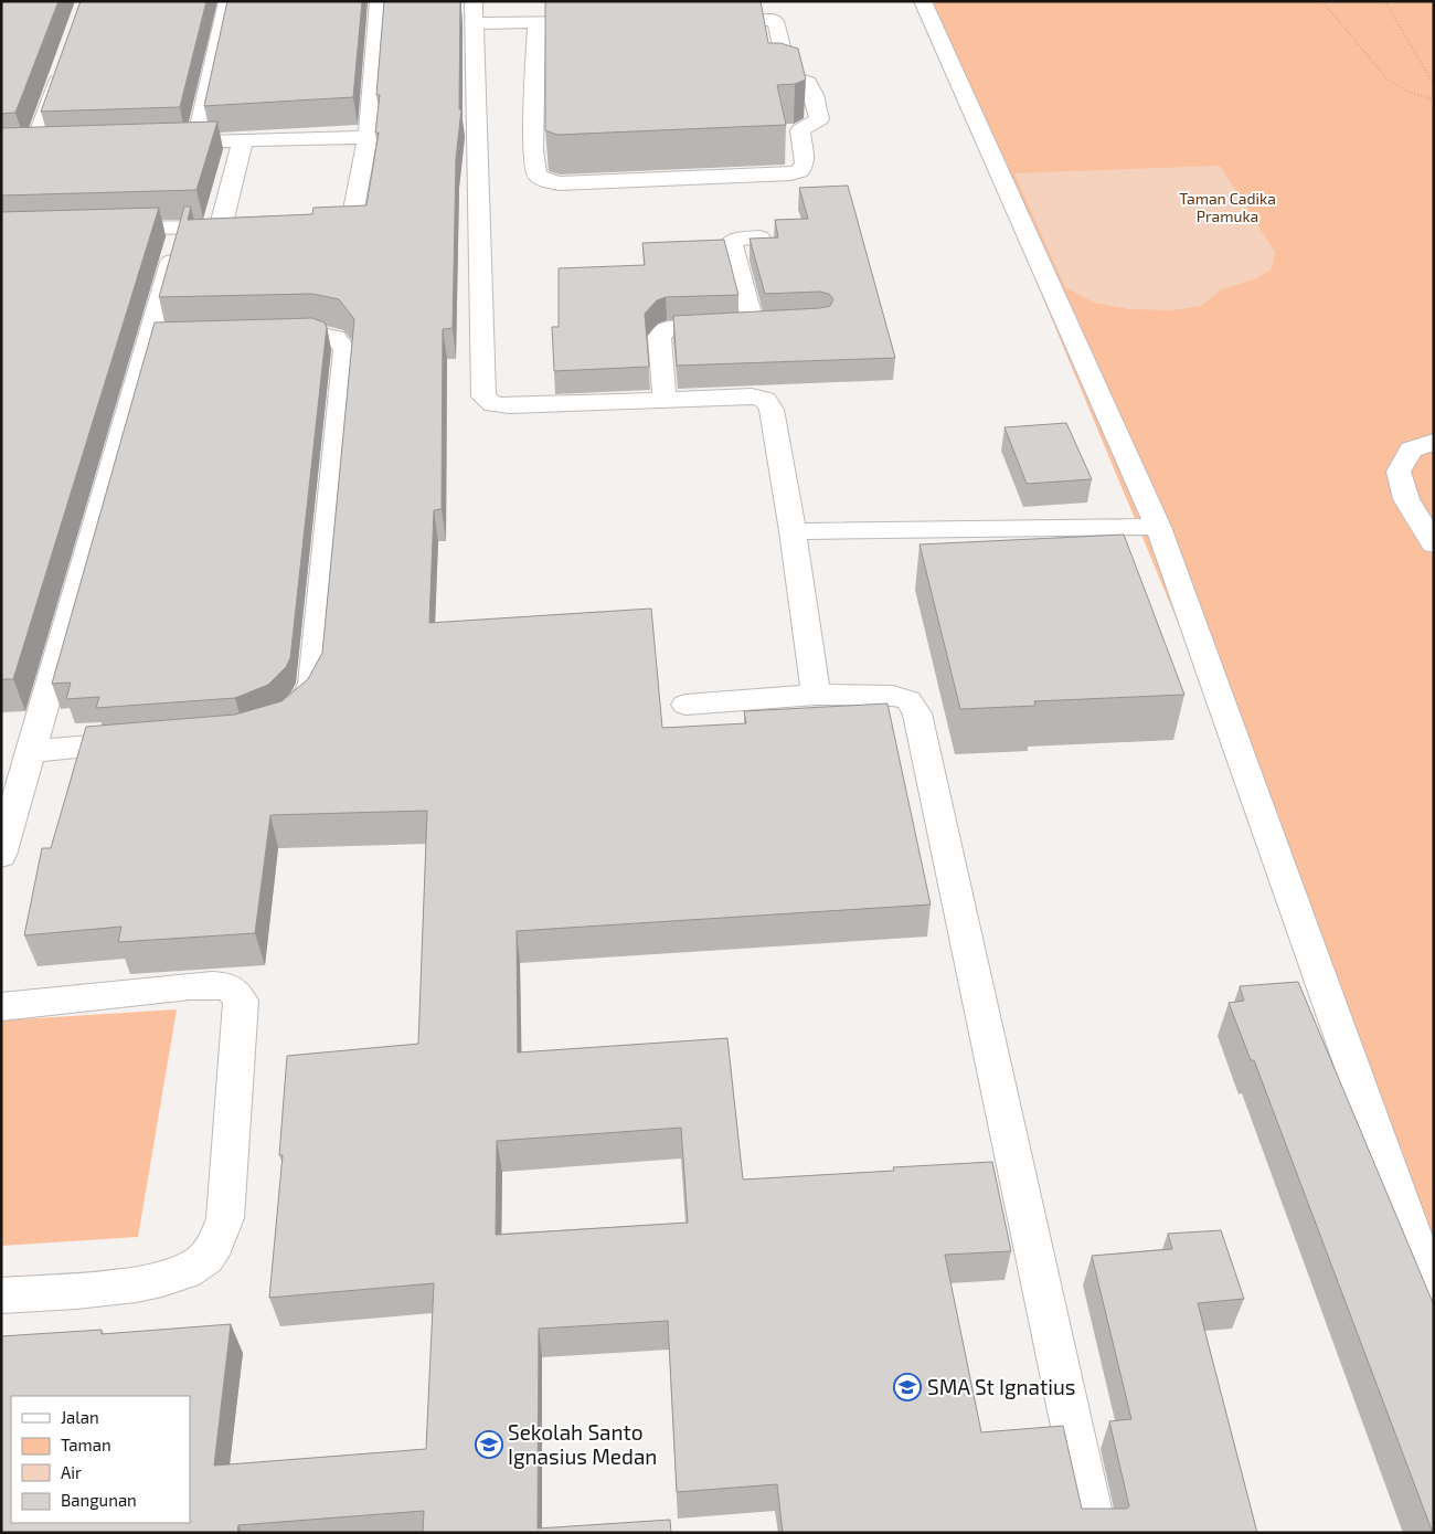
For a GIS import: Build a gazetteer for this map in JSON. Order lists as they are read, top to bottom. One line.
{"parks":["Taman Cadika Pramuka"],"places":{"school or university":["SMA St Ignatius","Sekolah Santo Ignasius Medan"]},"legend":["Jalan","Taman","Air","Bangunan"]}
